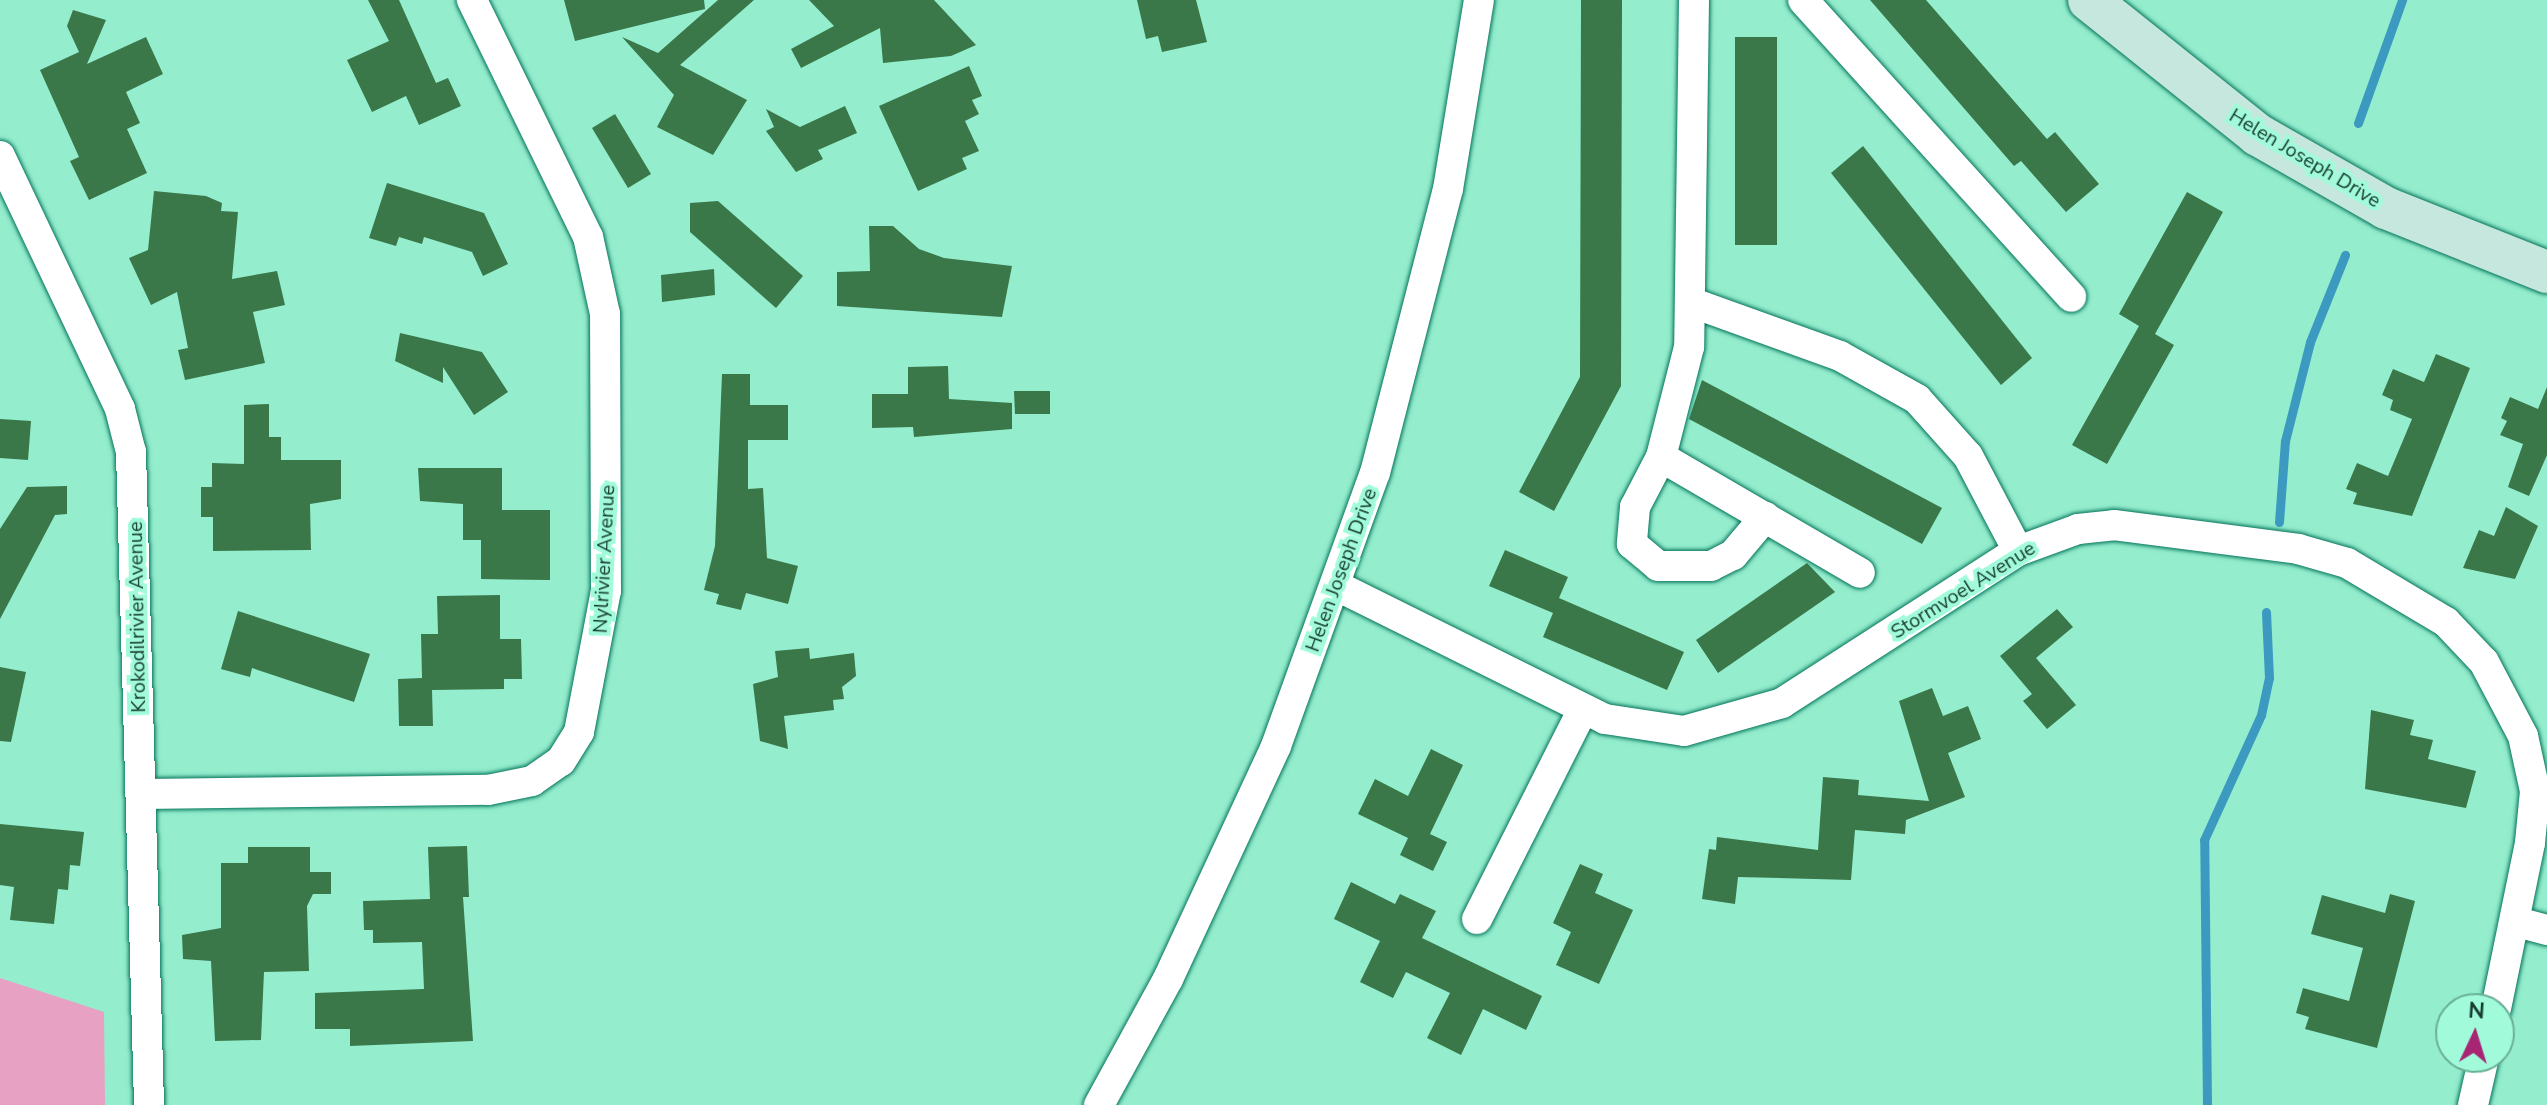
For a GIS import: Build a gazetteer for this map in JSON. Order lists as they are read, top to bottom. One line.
{"streets":{"street":["Helen Joseph Drive","Nylrivier Avenue","Stormvoel Avenue","Krokodilrivier Avenue"]},"crossings":[["Helen Joseph Drive","Stormvoel Avenue"],["Nylrivier Avenue","Krokodilrivier Avenue"]],"north":"top"}
